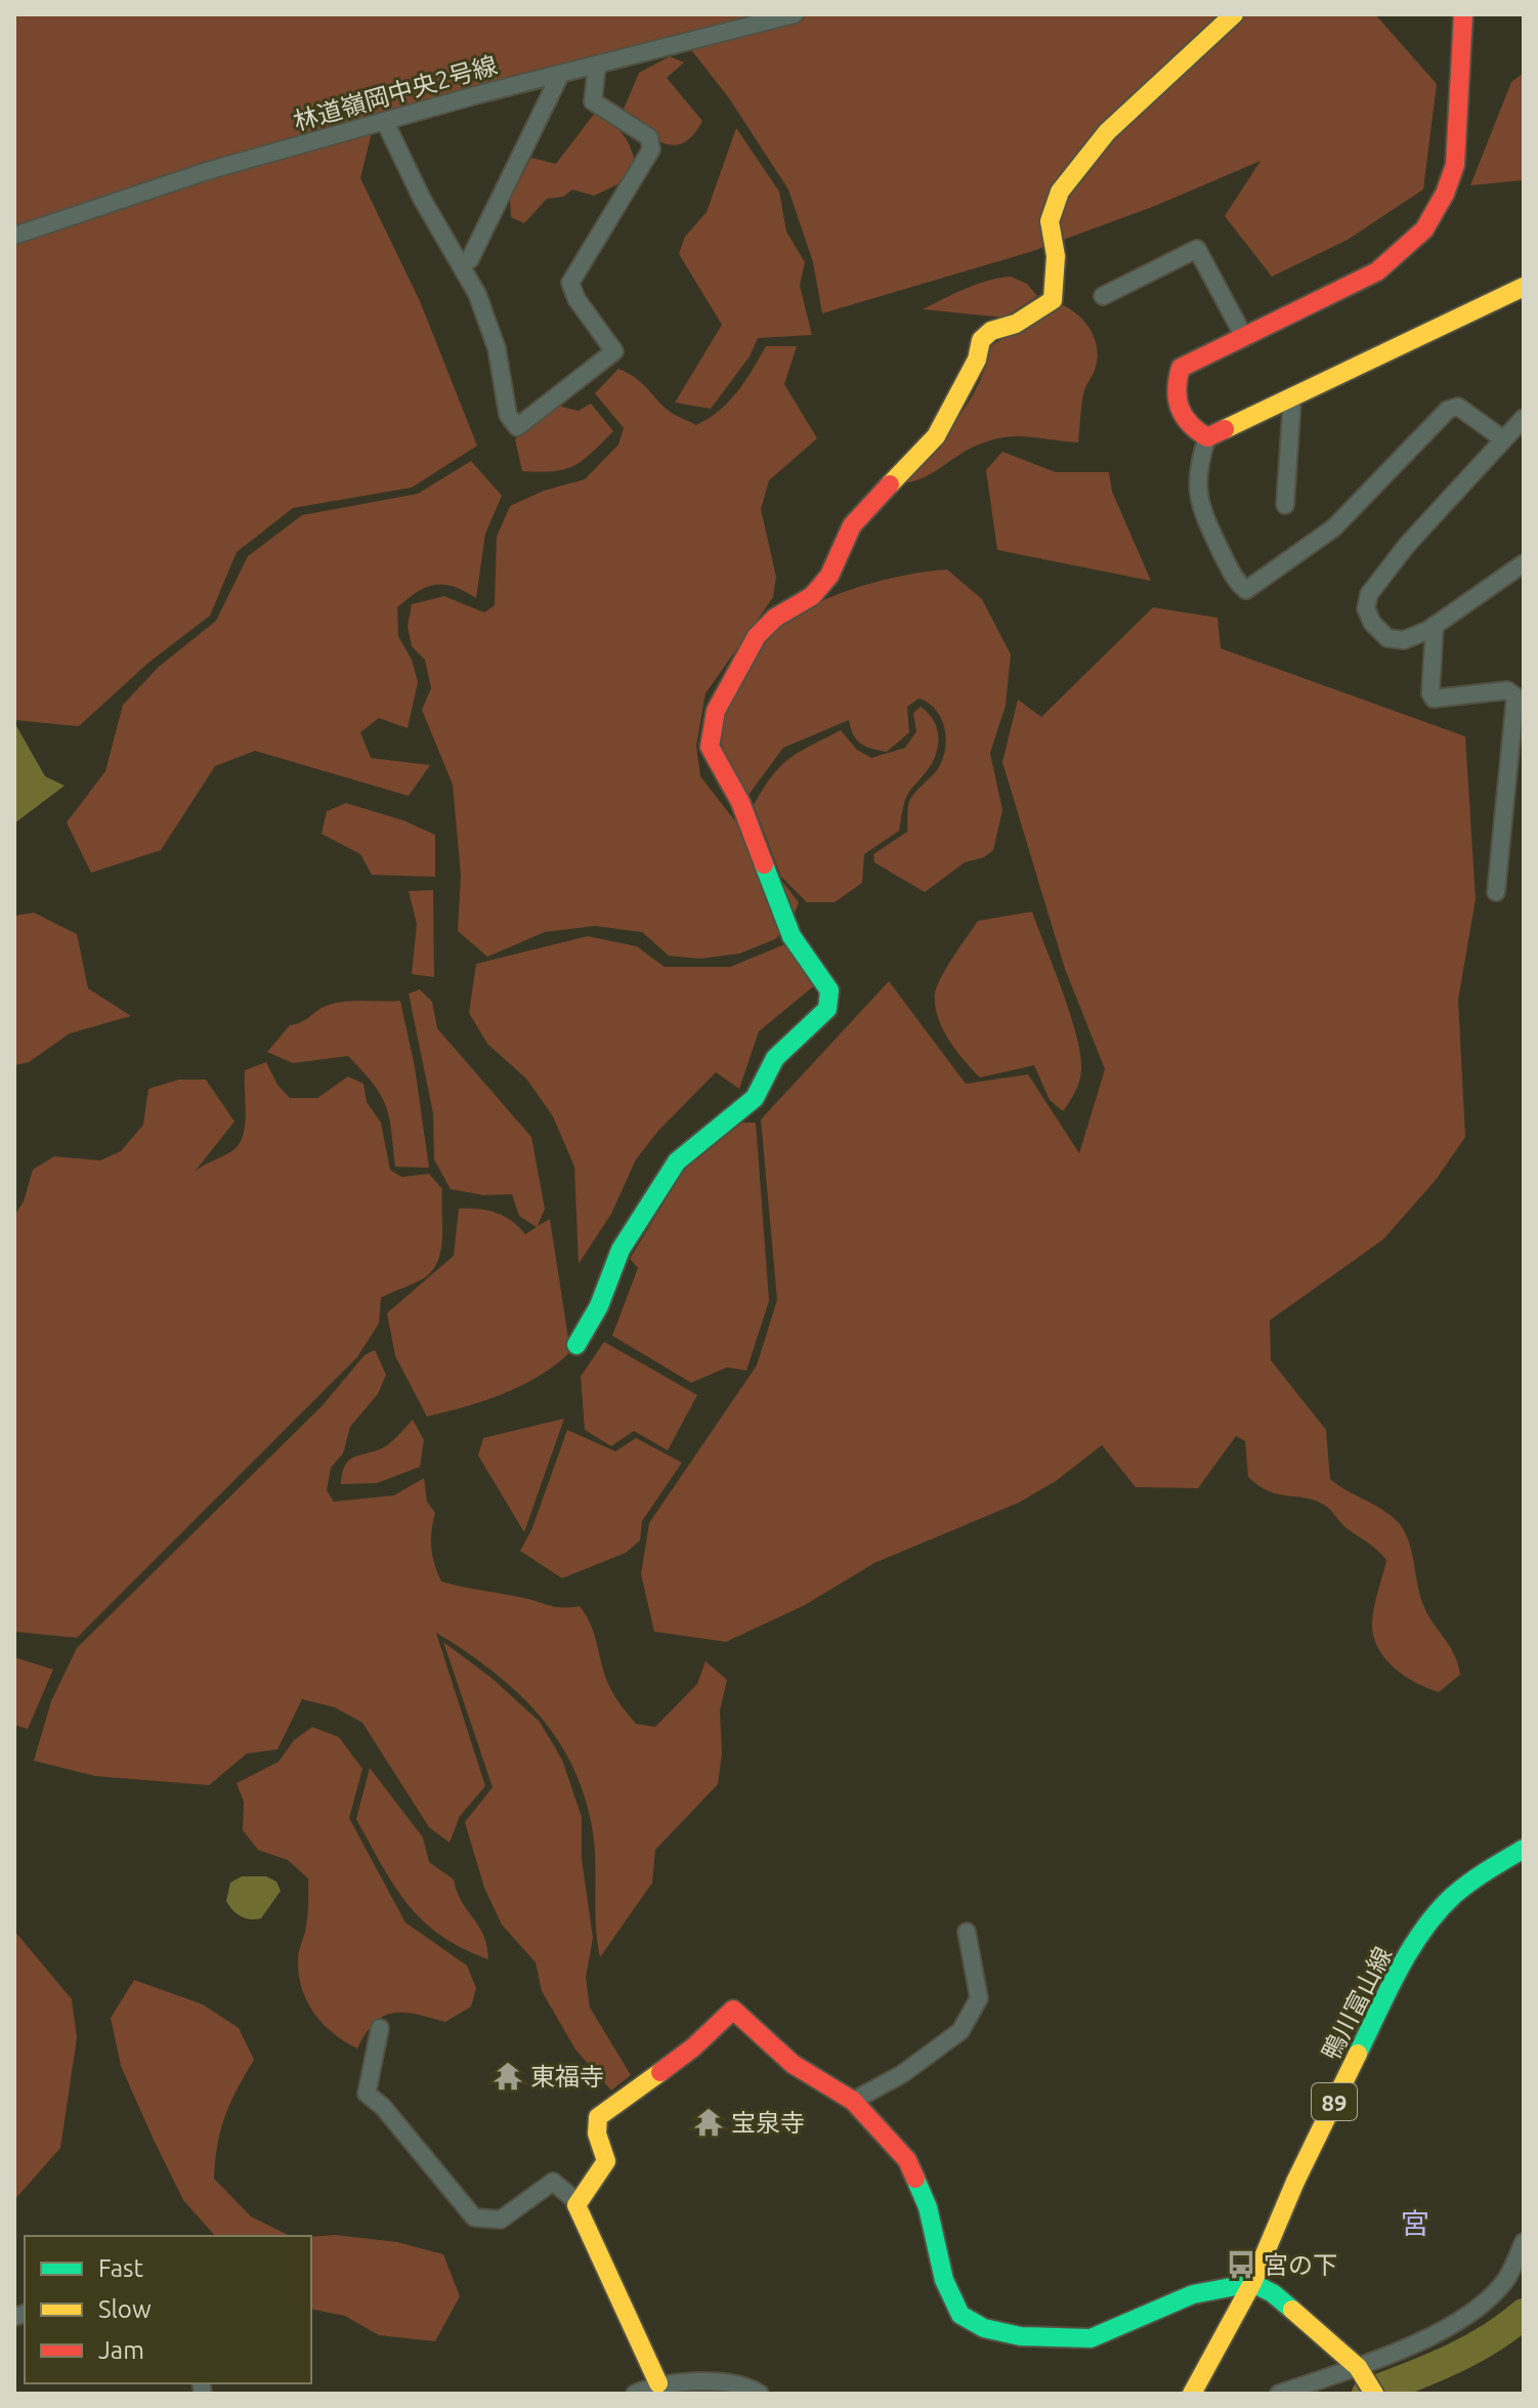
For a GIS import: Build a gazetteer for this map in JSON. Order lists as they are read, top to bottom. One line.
{"streets":{"street":["林道嶺岡中央2号線","鴨川富山線","89"]},"districts":["宮"],"places":{"temple":["東福寺","宝泉寺"],"bus stop":["宮の下"]},"legend":["Fast","Slow","Jam"]}
